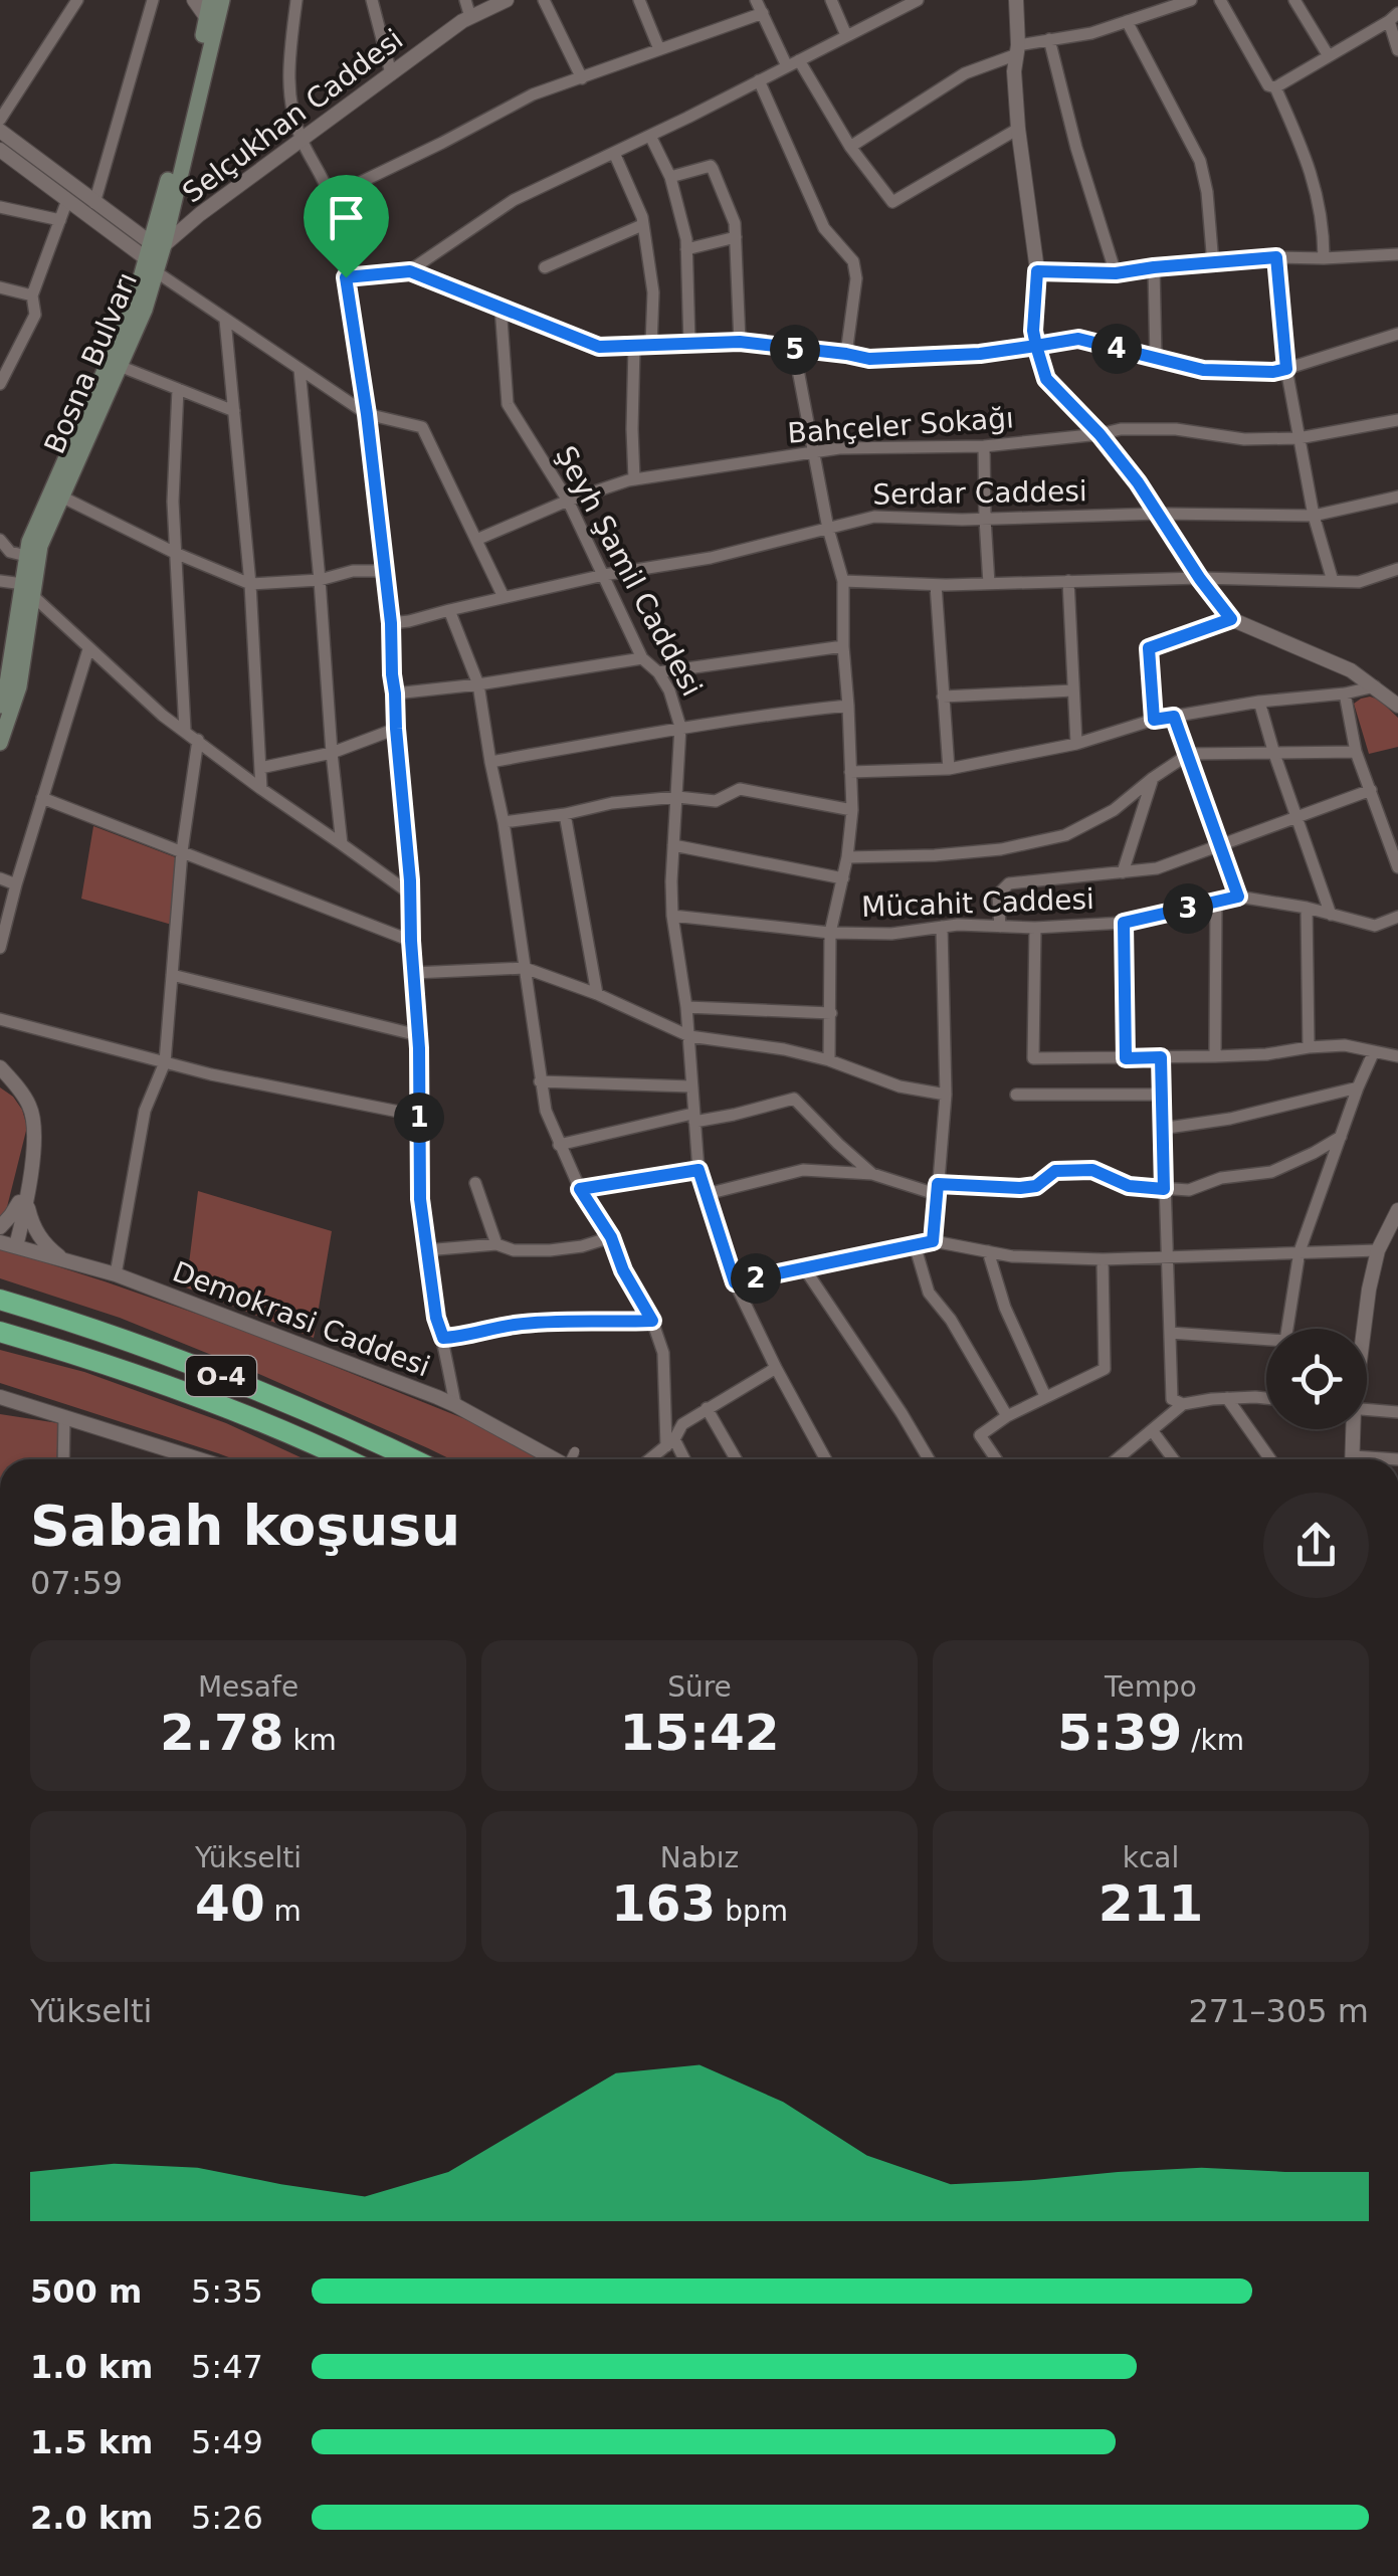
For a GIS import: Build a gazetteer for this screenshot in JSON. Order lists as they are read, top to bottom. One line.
{"streets":{"highway":["O-4"],"main road":["Bosna Bulvarı"],"street":["Selçukhan Caddesi","Bahçeler Sokağı","Serdar Caddesi","Şeyh Şamil Caddesi","Mücahit Caddesi","Demokrasi Caddesi"]},"crossings":[["Selçukhan Caddesi","Bosna Bulvarı"],["Bahçeler Sokağı","Şeyh Şamil Caddesi"],["Serdar Caddesi","Şeyh Şamil Caddesi"],["Şeyh Şamil Caddesi","Mücahit Caddesi"]],"page":{"pins":["4","5","3","1","2"],"heading":["Sabah koşusu","07:59"],"stats":[["Mesafe","2.78 km"],["Süre","15:42"],["Tempo","5:39 /km"],["Yükselti","40 m"],["Nabız","163 bpm"],["kcal","211"]],"chart":["Yükselti","271–305 m"],"list":[{"name":"500 m","note":"5:35"},{"name":"1.0 km","note":"5:47"},{"name":"1.5 km","note":"5:49"},{"name":"2.0 km","note":"5:26"}]}}
